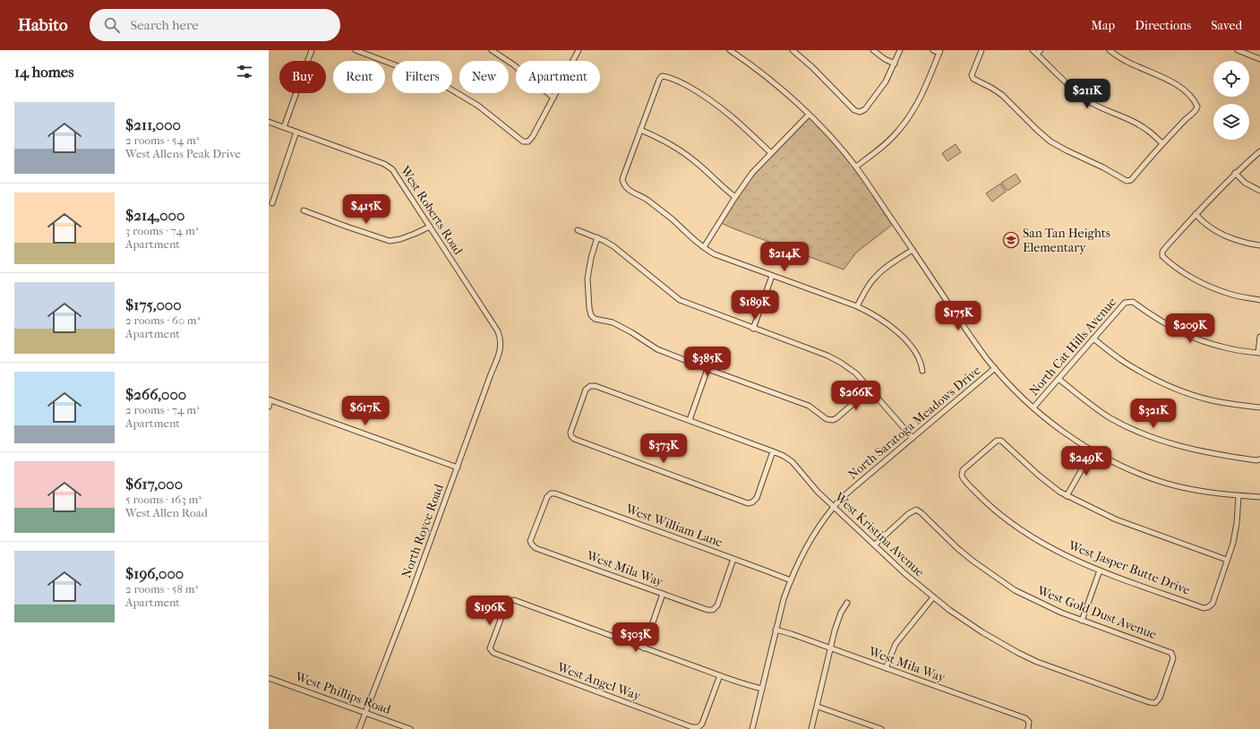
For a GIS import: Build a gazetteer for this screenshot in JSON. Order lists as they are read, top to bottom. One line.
{"streets":{"street":["West Roberts Road","North Cat Hills Avenue","North Saratoga Meadows Drive","West William Lane","North Royce Road","West Kristina Avenue","West Jasper Butte Drive","West Mila Way","West Gold Dust Avenue","West Angel Way","West Phillips Road"]},"crossings":[["West Roberts Road","North Royce Road"],["North Saratoga Meadows Drive","West William Lane"],["North Saratoga Meadows Drive","West Kristina Avenue"],["North Saratoga Meadows Drive","West Mila Way"],["West William Lane","West Mila Way"],["North Royce Road","West Phillips Road"],["West Kristina Avenue","West Gold Dust Avenue"]],"places":{"school or university":["San Tan Heights Elementary"]},"page":{"header":"Habito","search":"Search here","nav":["Map","Directions","Saved"],"heading":"14 homes","chip":["Buy","Rent","Filters","New","Apartment"],"price":["$211K","$415K","$214K","$189K","$175K","$209K","$385K","$266K","$617K","$321K","$373K","$249K","$196K","$303K"],"list":[{"name":"$211,000","note":"2 rooms · 54 m² · West Allens Peak Drive"},{"name":"$214,000","note":"3 rooms · 74 m² · Apartment"},{"name":"$175,000","note":"2 rooms · 60 m² · Apartment"},{"name":"$266,000","note":"2 rooms · 74 m² · Apartment"},{"name":"$617,000","note":"5 rooms · 163 m² · West Allen Road"},{"name":"$196,000","note":"2 rooms · 58 m² · Apartment"}]}}
